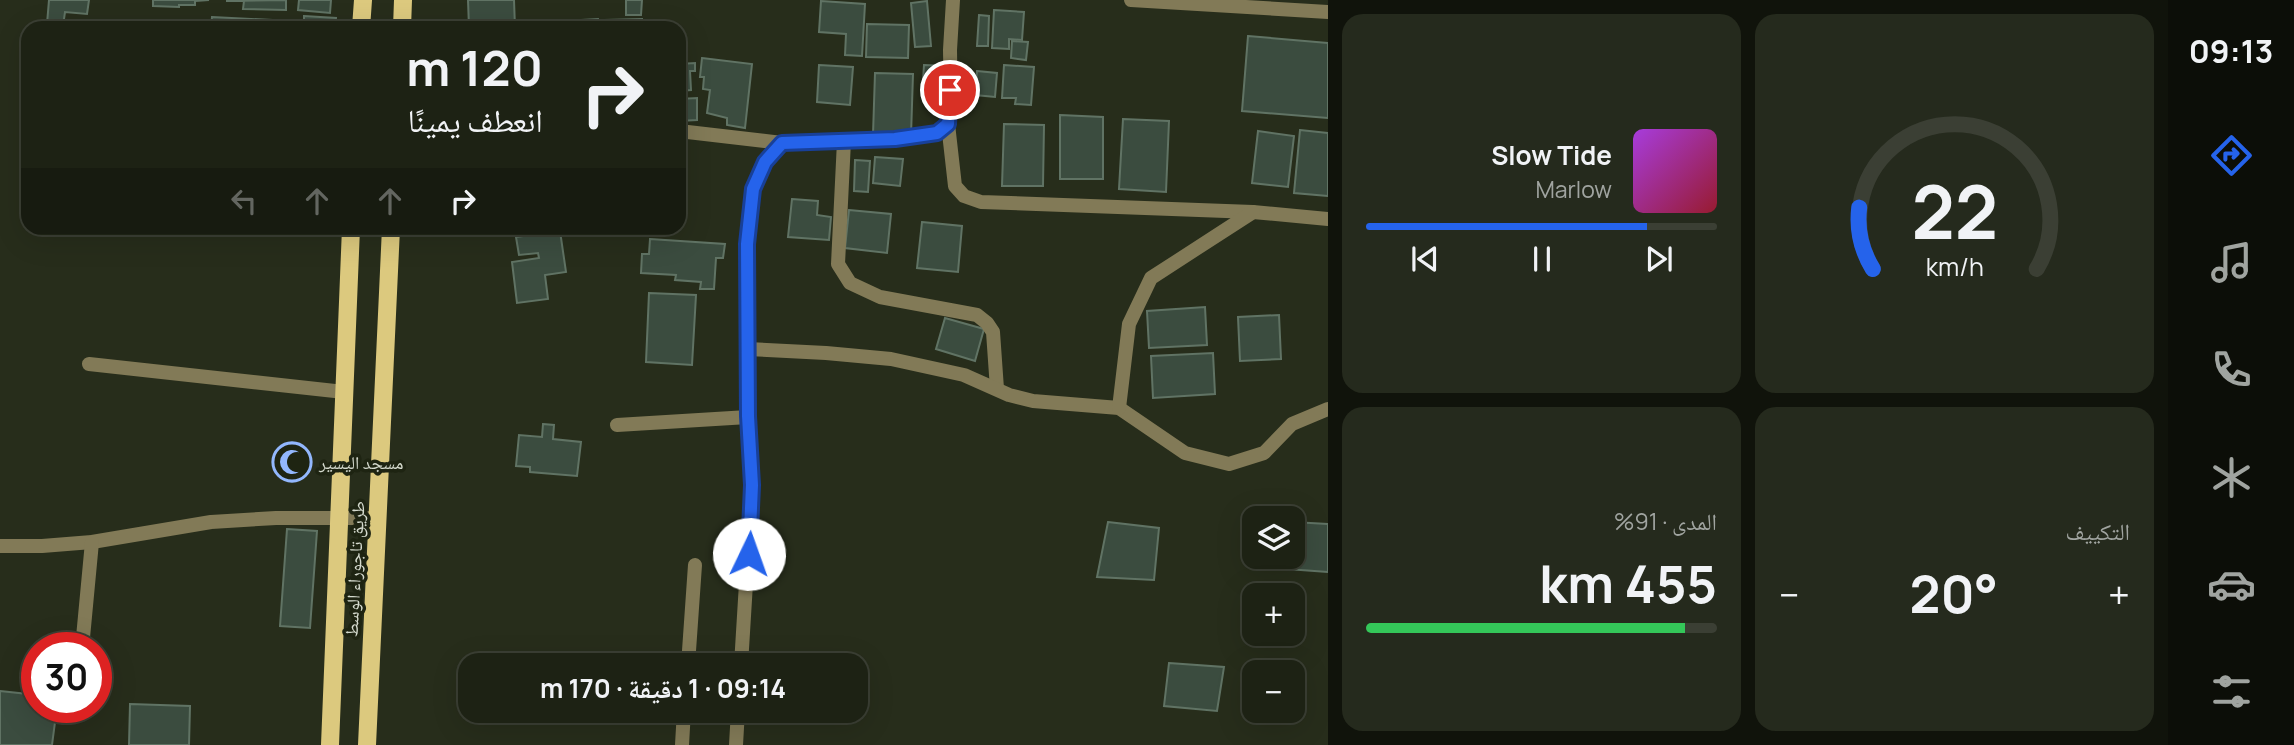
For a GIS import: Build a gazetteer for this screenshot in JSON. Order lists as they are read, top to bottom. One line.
{"streets":{"main road":["طريق تاجوراء الوسط"]},"places":{"mosque":["مسجد اليسير"]},"page":{"tabs":"09:13","turn":["120 m","انعطف يمينًا"],"song":["Slow Tide","Marlow"],"tile":["التكييف",["المدى · 91%","455 km"]],"map_buttons":["+","−"],"heat":["−","20°","+"],"limit":"30","trip":"09:14 · 1 دقيقة · 170 m","gauge":["22","km/h"]}}
